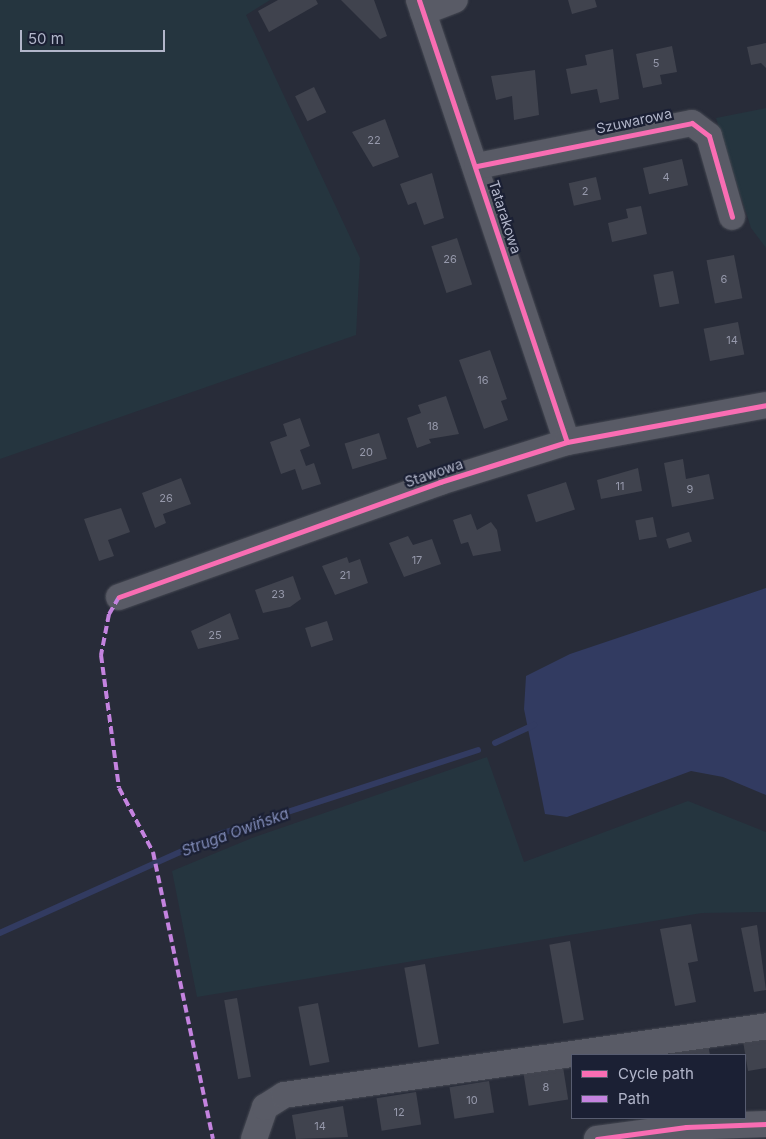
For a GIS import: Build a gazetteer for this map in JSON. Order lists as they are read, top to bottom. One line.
{"streets":{"street":["Szuwarowa","Tatarakowa","Stawowa"]},"crossings":[["Szuwarowa","Tatarakowa"],["Tatarakowa","Stawowa"]],"water":["Struga Owińska"],"house_numbers":["5","22","4","2","26","6","14","16","18","20","11","9","26","17","21","23","25","8","10","12","14"],"legend":["Cycle path","Path"],"scale_bar":"50 m"}
